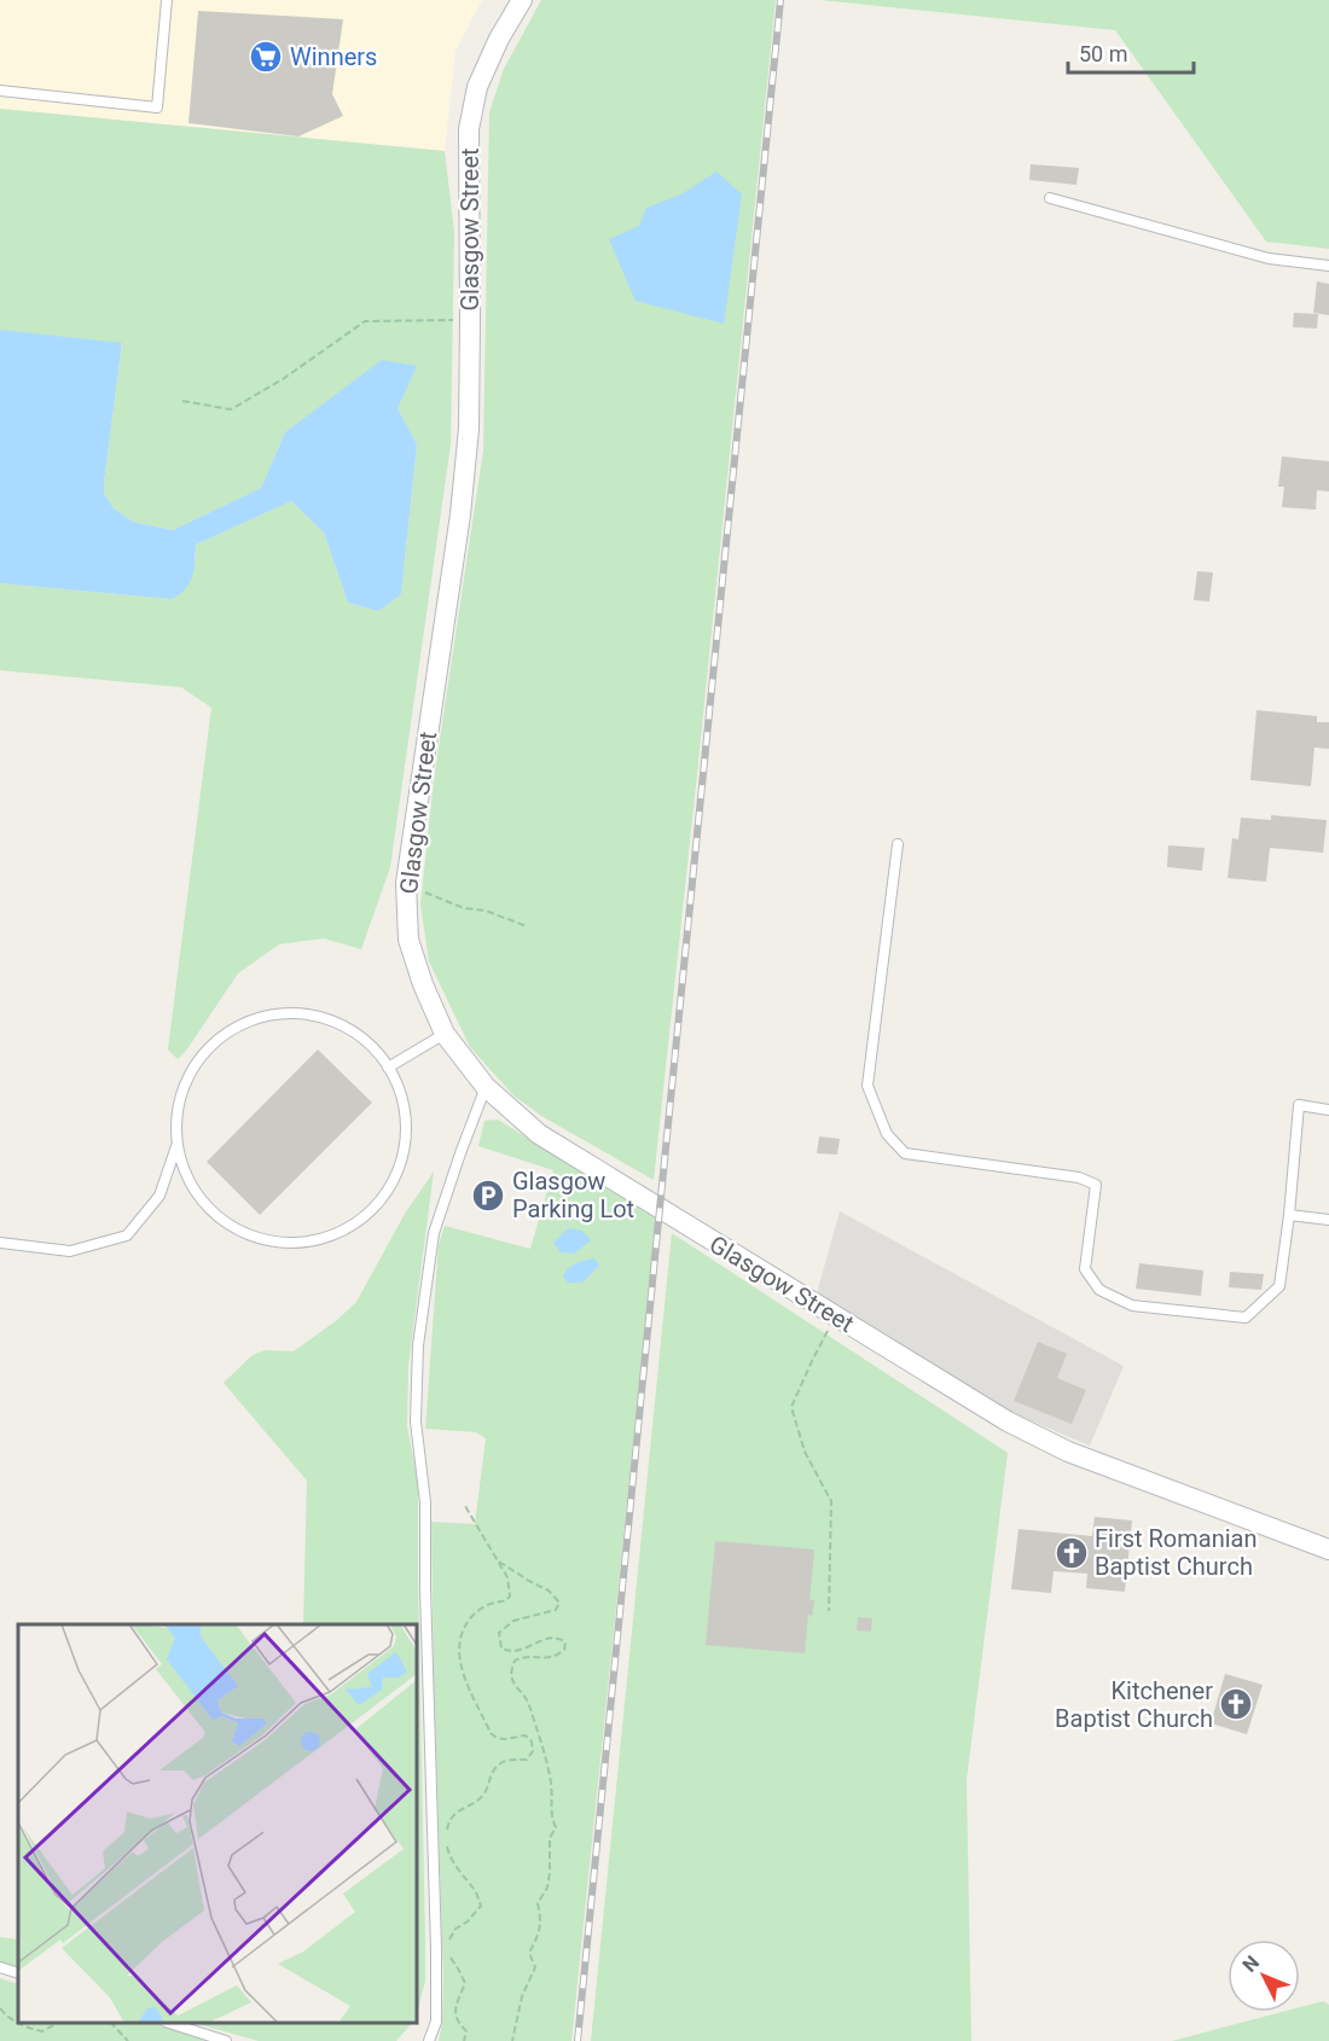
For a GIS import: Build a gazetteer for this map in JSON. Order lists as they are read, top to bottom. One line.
{"streets":{"street":["Glasgow Street"]},"places":{"supermarket":["Winners"],"parking":["Glasgow Parking Lot"],"church":["First Romanian Baptist Church","Kitchener Baptist Church"]},"scale_bar":"50 m","north":"top left"}
